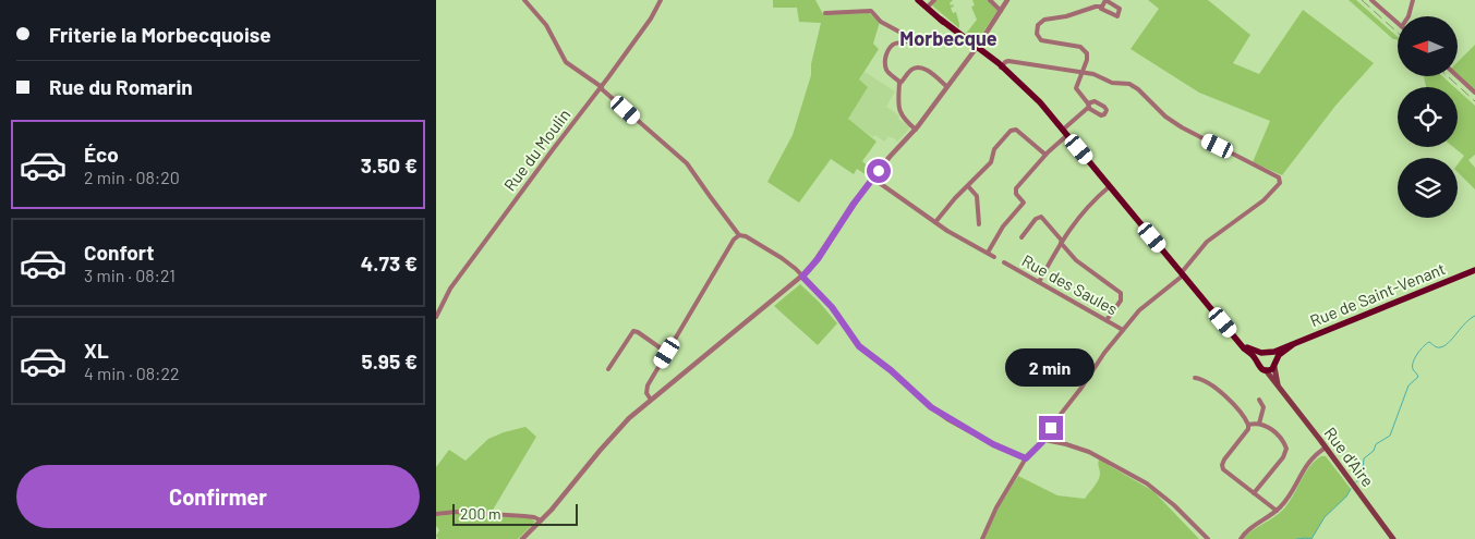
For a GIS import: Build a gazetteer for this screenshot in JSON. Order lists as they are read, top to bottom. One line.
{"streets":{"main road":["Rue de Saint-Venant","Rue d'Aire"],"street":["Rue du Moulin","Rue des Saules"]},"crossings":[["Rue de Saint-Venant","Rue d'Aire"]],"districts":["Morbecque"],"scale_bar":"200 m","north":"left","page":{"banner":["Friterie la Morbecquoise","Rue du Romarin"],"list":[{"name":"Éco","note":"2 min · 08:20","value":"3.50 €"},{"name":"Confort","note":"3 min · 08:21","value":"4.73 €"},{"name":"XL","note":"4 min · 08:22","value":"5.95 €"}],"bubble":"2 min","buttons":"Confirmer","scale":"200 m"}}
